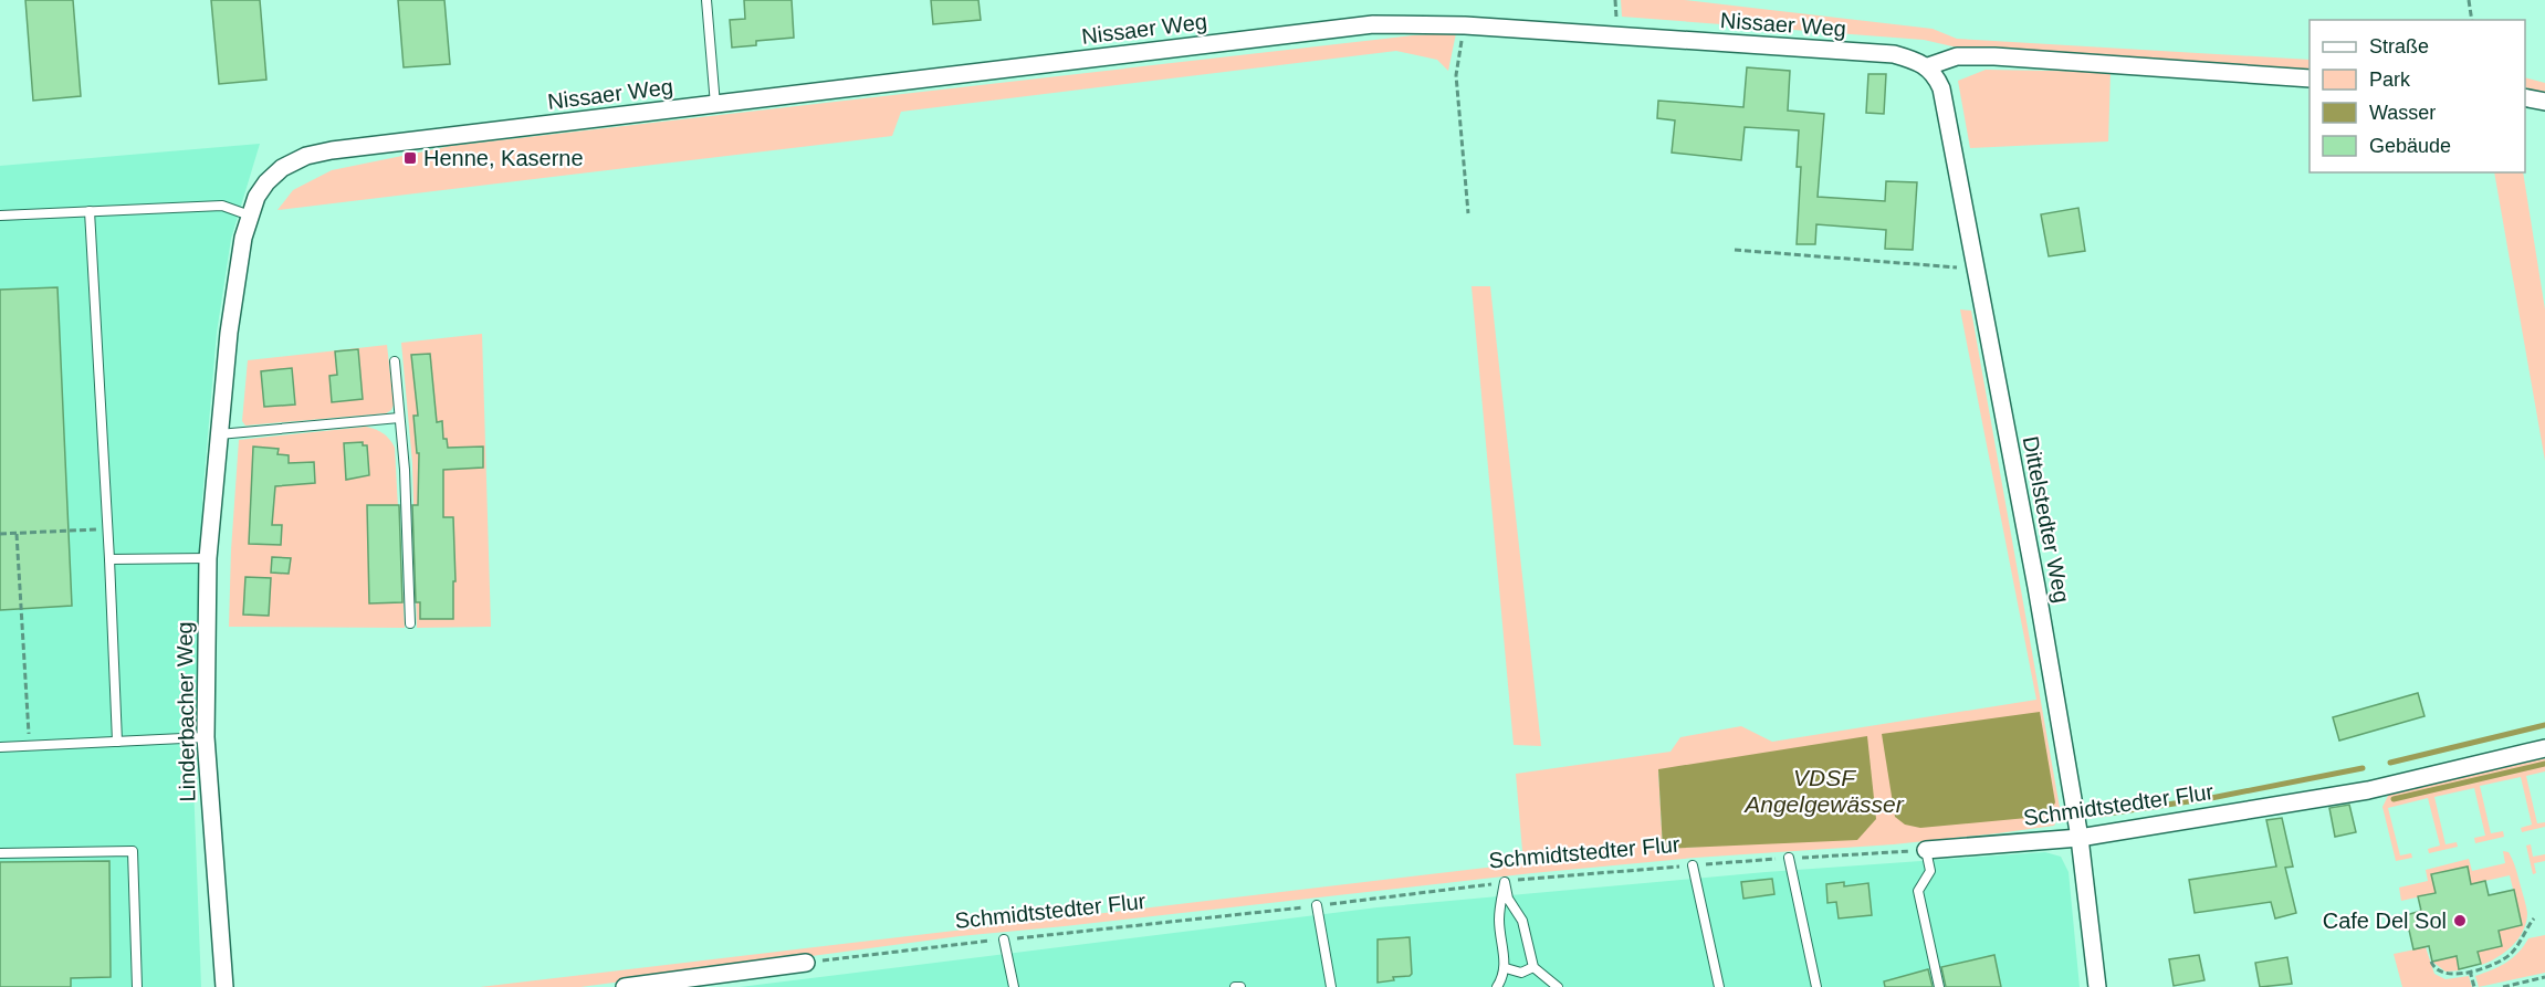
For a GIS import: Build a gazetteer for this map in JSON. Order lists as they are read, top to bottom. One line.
{"streets":{"street":["Nissaer Weg","Dittelstedter Weg","Linderbacher Weg","Schmidtstedter Flur"]},"crossings":[["Nissaer Weg","Dittelstedter Weg"],["Nissaer Weg","Linderbacher Weg"],["Dittelstedter Weg","Schmidtstedter Flur"]],"water":["VDSF Angelgewässer"],"places":{"transit":["Henne, Kaserne"],"other":["Cafe Del Sol"]},"legend":["Straße","Park","Wasser","Gebäude"]}
